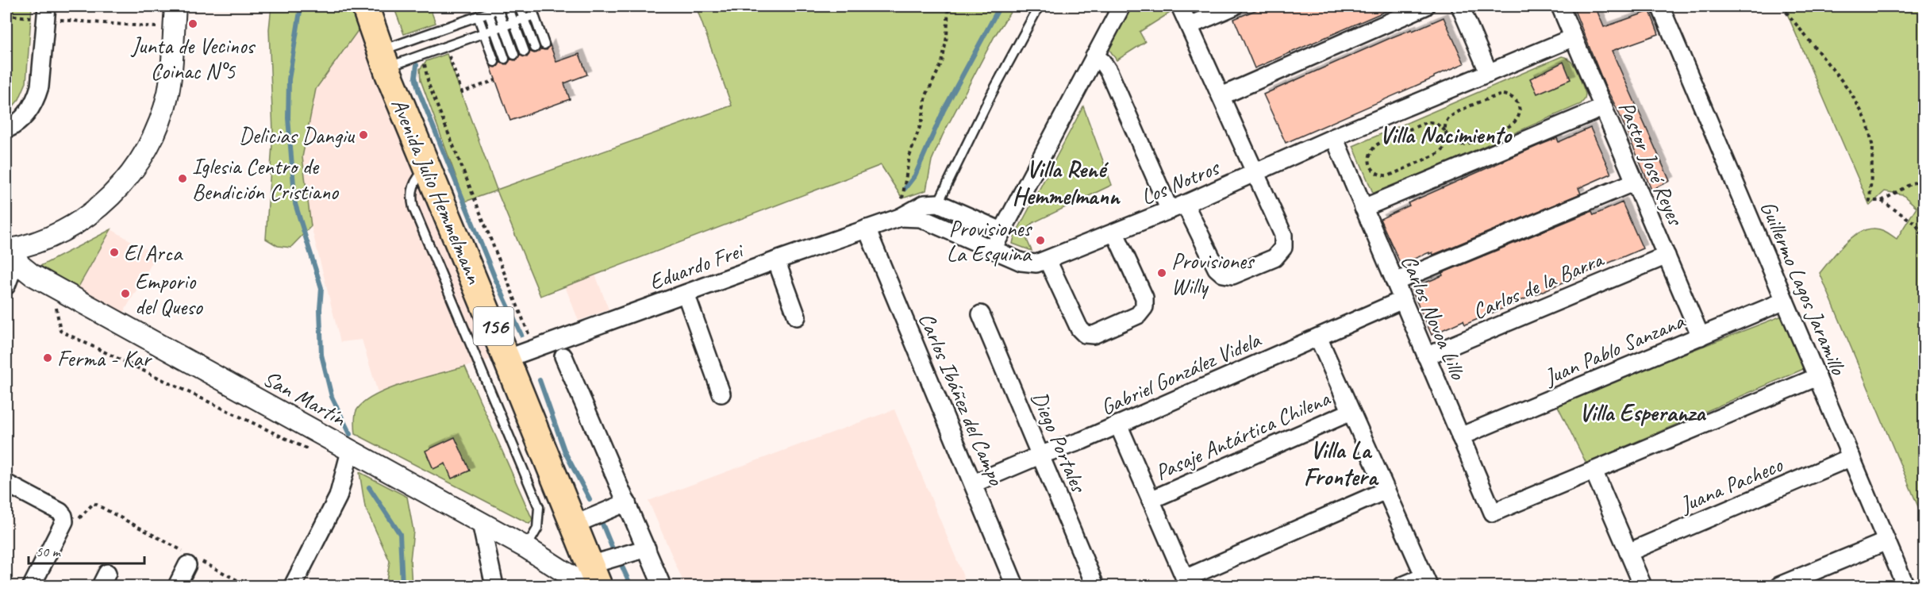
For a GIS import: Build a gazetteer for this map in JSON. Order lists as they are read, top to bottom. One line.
{"streets":{"highway":["Avenida Julio Hemmelmann","156"],"street":["Pastor José Reyes","Los Notros","Eduardo Frei","Carlos de la Barra","Guillermo Lagos Jaramillo","Carlos Novoa Lillo","Juan Pablo Sanzana","Gabriel González Videla","San Martín","Carlos Ibáñez del Campo","Pasaje Antártica Chilena","Diego Portales","Juana Pacheco"]},"crossings":[["Pastor José Reyes","Los Notros"],["Pastor José Reyes","Carlos de la Barra"],["Pastor José Reyes","Juan Pablo Sanzana"],["Los Notros","Eduardo Frei"],["Los Notros","Carlos Novoa Lillo"],["Avenida Julio Hemmelmann","Eduardo Frei"],["Avenida Julio Hemmelmann","San Martín"],["Eduardo Frei","Carlos Ibáñez del Campo"],["Carlos de la Barra","Carlos Novoa Lillo"],["Guillermo Lagos Jaramillo","Juan Pablo Sanzana"],["Guillermo Lagos Jaramillo","Juana Pacheco"],["Carlos Novoa Lillo","Juan Pablo Sanzana"],["Carlos Novoa Lillo","Gabriel González Videla"],["Gabriel González Videla","Carlos Ibáñez del Campo"],["Gabriel González Videla","Diego Portales"]],"districts":["Villa Nacimiento","Villa René Hemmelmann","Villa Esperanza","Villa La Frontera"],"places":["Junta de Vecinos Coinac N°5","Delicias Dangiu","Iglesia Centro de Bendición Cristiano","Provisiones La Esquina","El Arca","Provisiones Willy","Emporio del Queso","Ferma - Kar"],"scale_bar":"50 m"}
